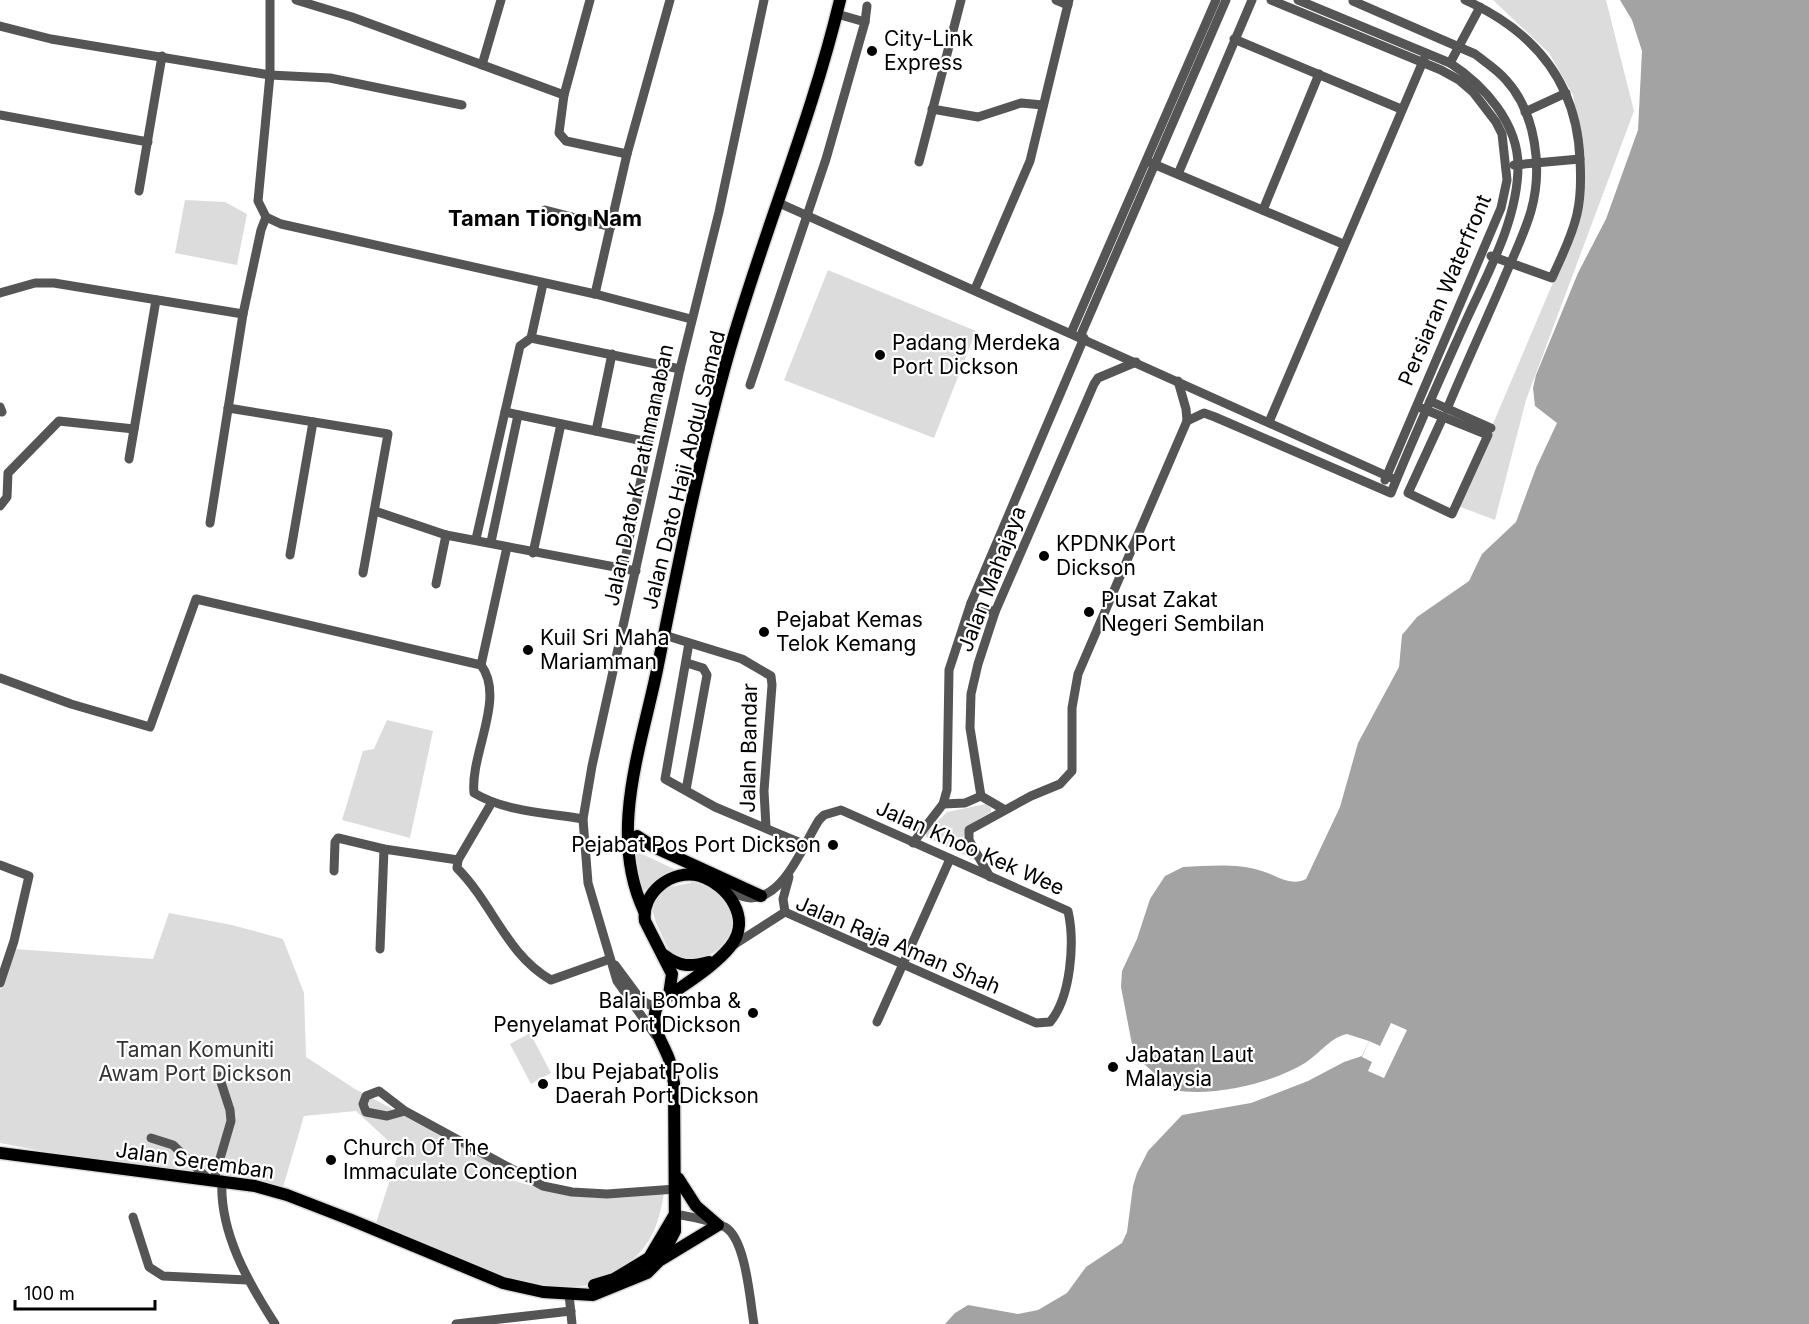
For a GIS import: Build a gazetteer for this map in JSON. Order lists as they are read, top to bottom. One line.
{"streets":{"main road":["Jalan Dato Haji Abdul Samad","Jalan Seremban"],"street":["Persiaran Waterfront","Jalan Dato K Pathmanaban","Jalan Mahajaya","Jalan Bandar","Jalan Khoo Kek Wee","Jalan Raja Aman Shah"]},"crossings":[["Jalan Dato Haji Abdul Samad","Jalan Bandar"],["Jalan Dato Haji Abdul Samad","Jalan Raja Aman Shah"],["Jalan Dato K Pathmanaban","Jalan Seremban"],["Jalan Bandar","Jalan Khoo Kek Wee"],["Jalan Khoo Kek Wee","Jalan Raja Aman Shah"]],"districts":["Taman Tiong Nam"],"parks":["Taman Komuniti Awam Port Dickson"],"places":["City-Link Express","Padang Merdeka Port Dickson","KPDNK Port Dickson","Pusat Zakat Negeri Sembilan","Pejabat Kemas Telok Kemang","Kuil Sri Maha Mariamman","Pejabat Pos Port Dickson","Balai Bomba & Penyelamat Port Dickson","Jabatan Laut Malaysia","Ibu Pejabat Polis Daerah Port Dickson","Church Of The Immaculate Conception"],"scale_bar":"100 m"}
